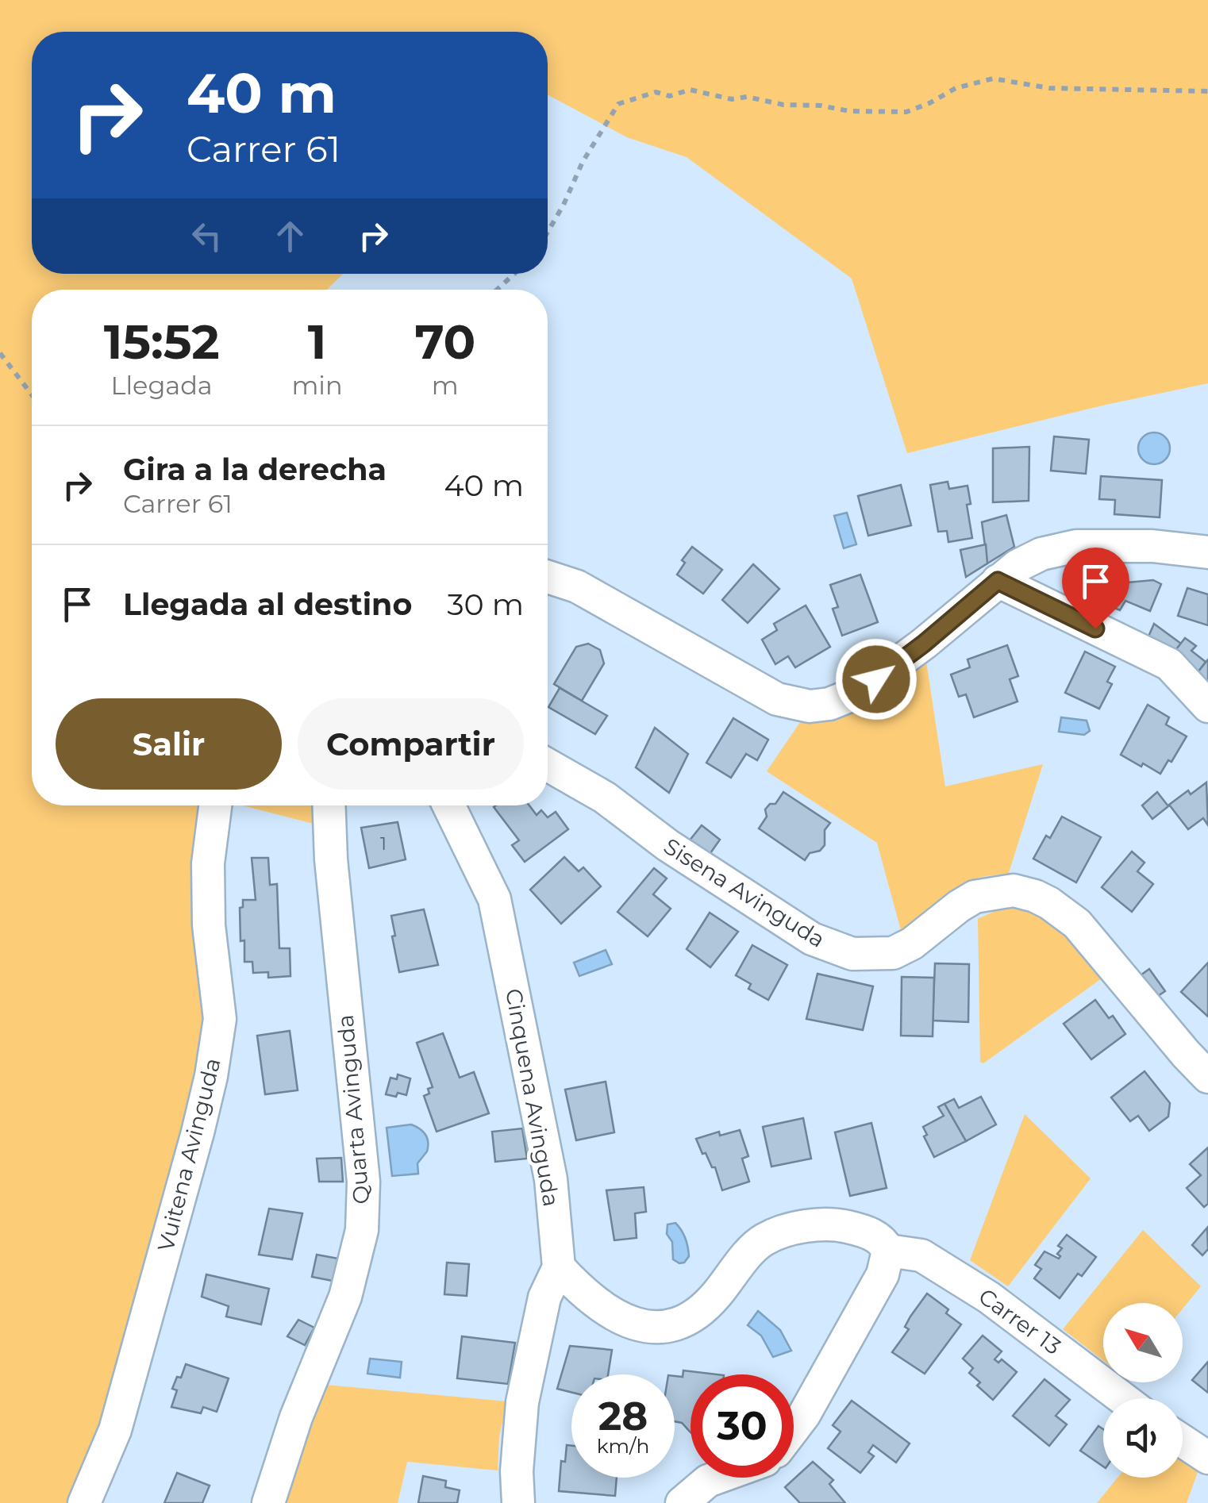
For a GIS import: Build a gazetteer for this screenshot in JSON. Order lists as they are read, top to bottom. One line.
{"streets":{"street":["Sisena Avinguda","Cinquena Avinguda","Quarta Avinguda","Vuitena Avinguda","Carrer 13"]},"house_numbers":["1"],"north":"top left","page":{"turn":["40 m","Carrer 61"],"eta":["15:52","Llegada","1","min","70","m"],"list":[{"name":"Gira a la derecha","note":"Carrer 61","value":"40 m"},{"name":"Llegada al destino","value":"30 m"}],"buttons":["Salir","Compartir"],"speed":"28 km/h","limit":"30"}}
